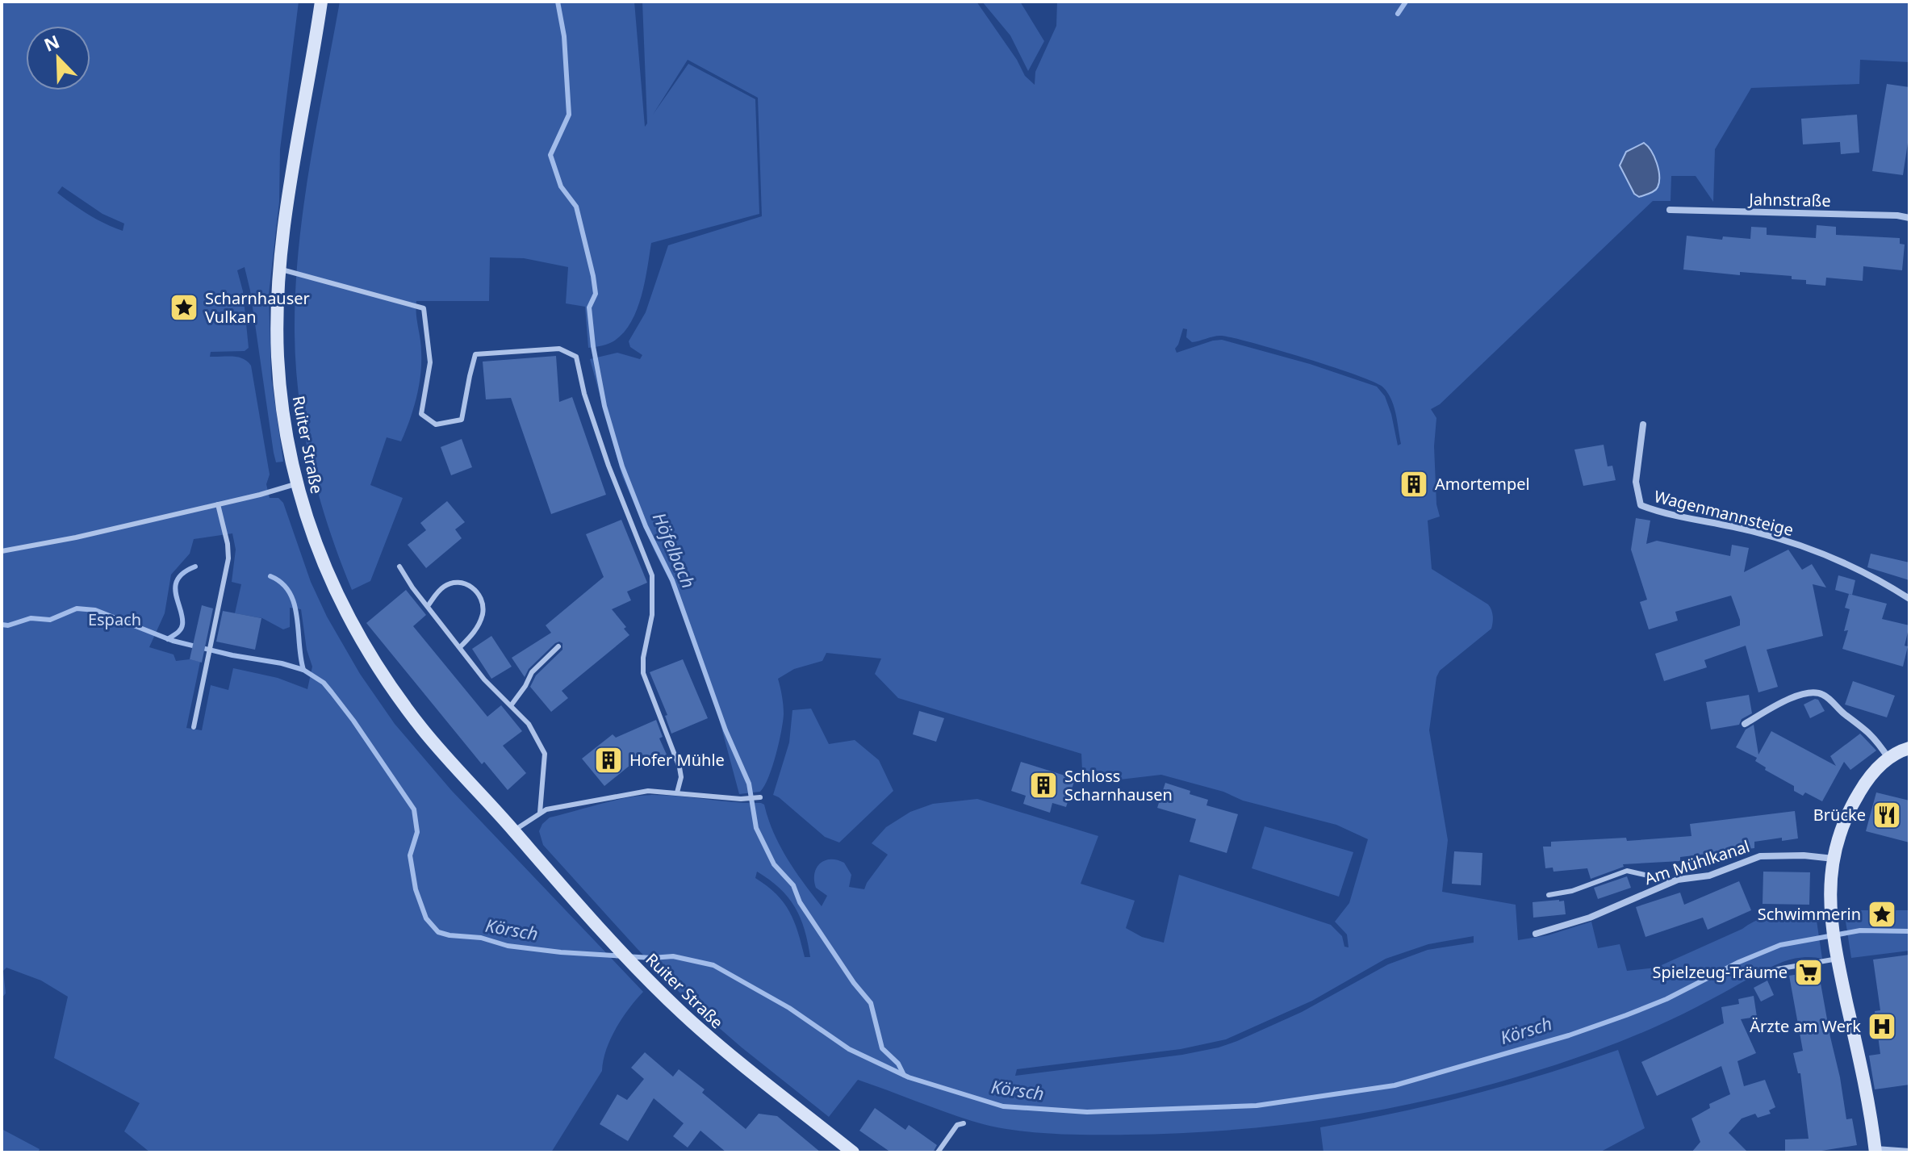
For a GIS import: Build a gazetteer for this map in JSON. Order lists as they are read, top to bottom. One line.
{"streets":{"main road":["Ruiter Straße"],"street":["Jahnstraße","Wagenmannsteige","Am Mühlkanal"]},"water":["Höfelbach","Körsch"],"parks":["Espach"],"places":{"place":["Scharnhauser Vulkan","Schwimmerin"],"building":["Amortempel","Hofer Mühle","Schloss Scharnhausen"],"restaurant":["Brücke"],"supermarket":["Spielzeug-Träume"],"hospital":["Ärzte am Werk"]},"north":"top left"}
